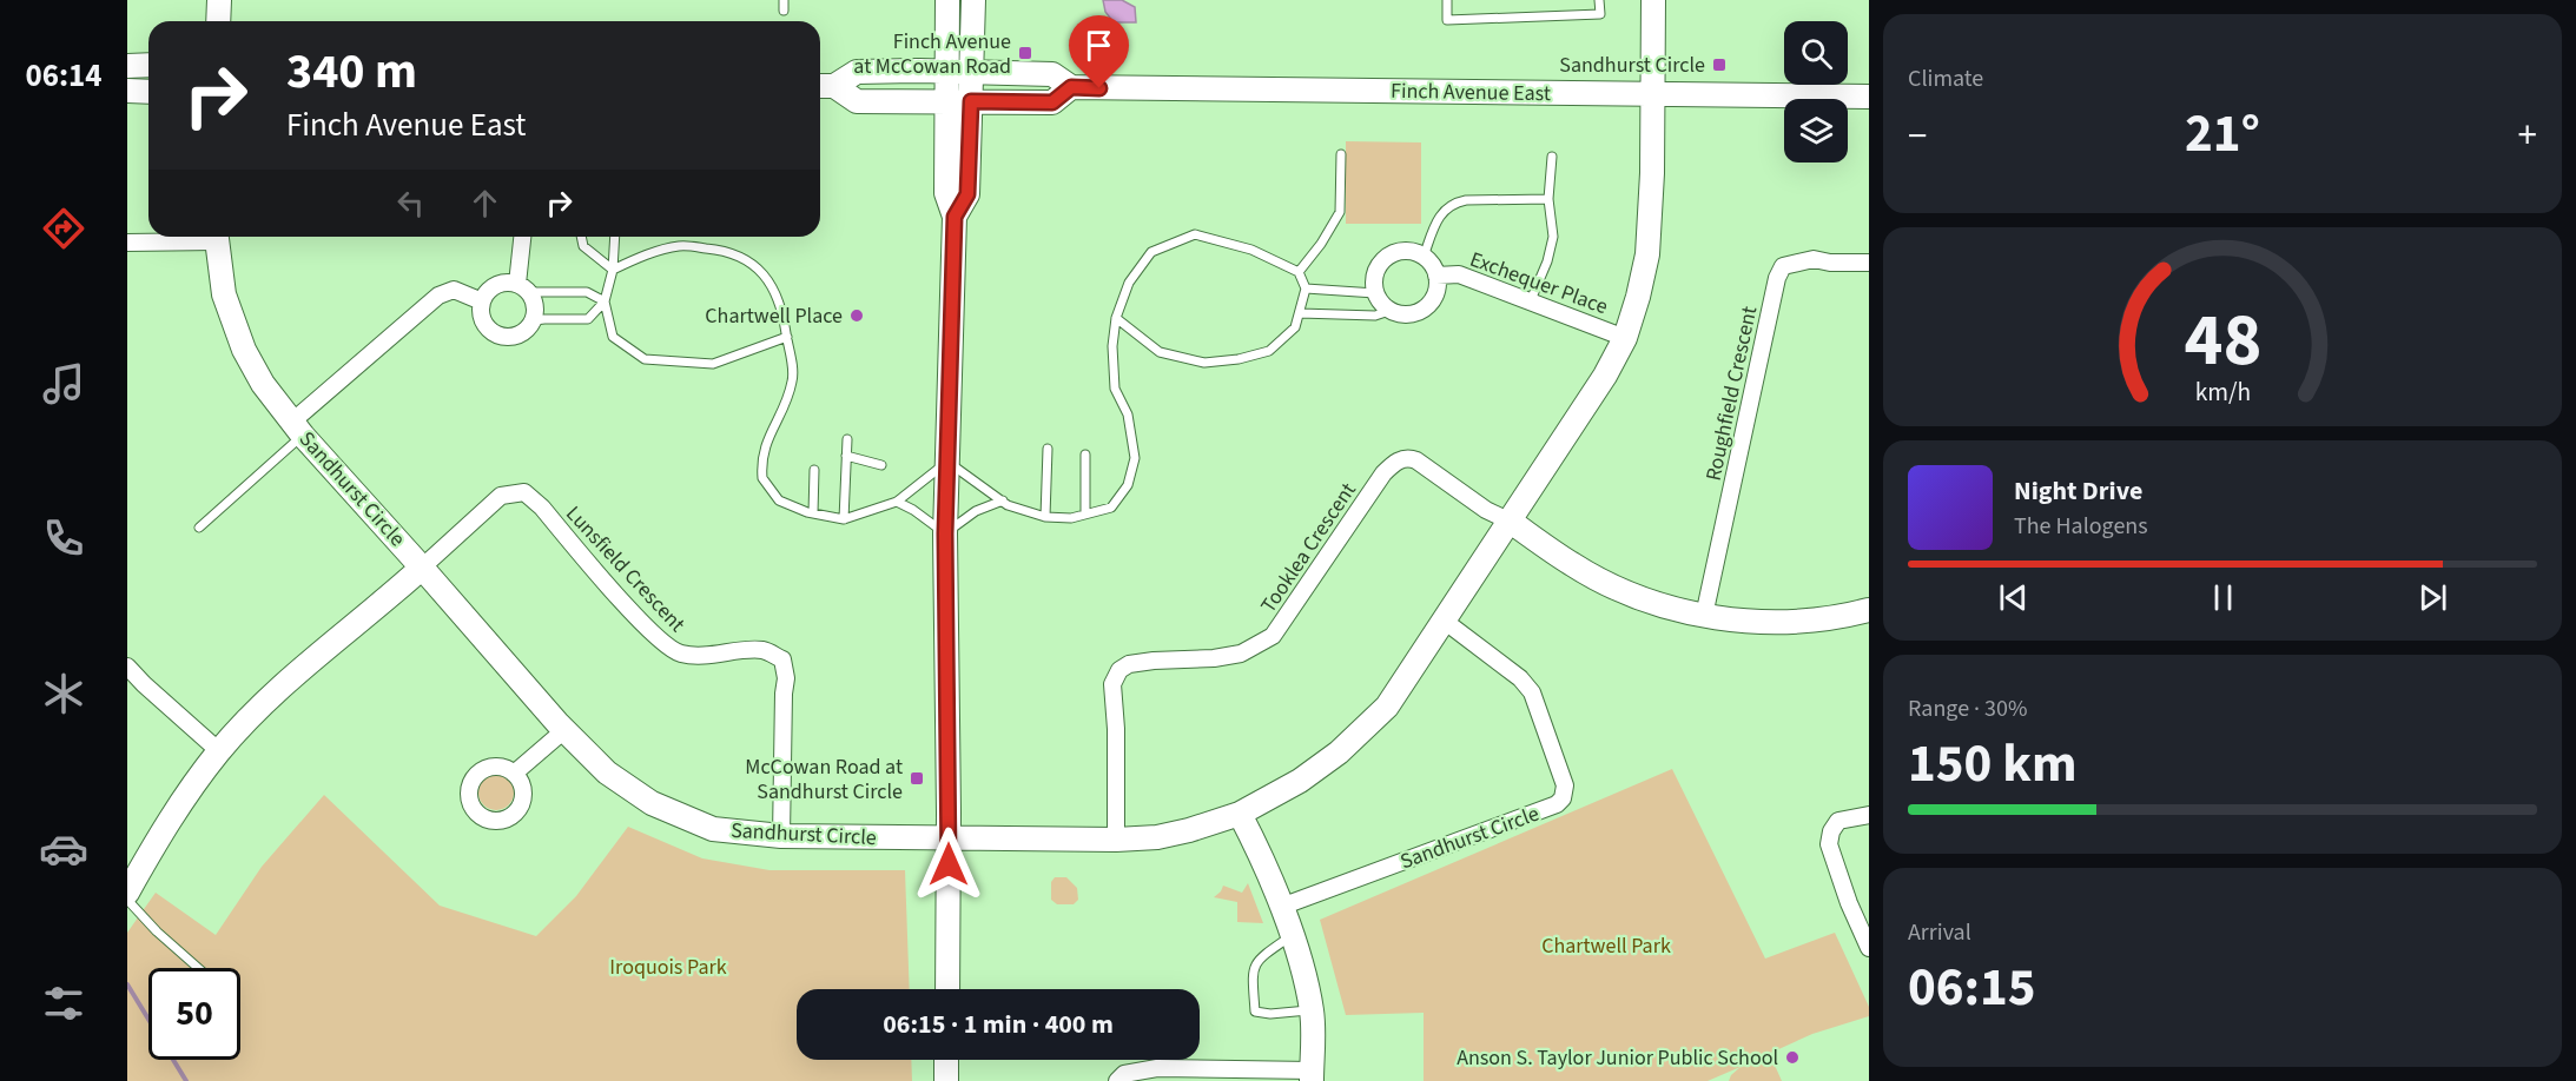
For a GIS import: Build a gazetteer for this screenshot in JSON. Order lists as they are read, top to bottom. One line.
{"streets":{"street":["Finch Avenue East","Exchequer Place","Roughfield Crescent","Sandhurst Circle","Tooklea Crescent","Lunsfield Crescent"]},"crossings":[["Finch Avenue East","Sandhurst Circle"],["Exchequer Place","Sandhurst Circle"],["Sandhurst Circle","Tooklea Crescent"],["Sandhurst Circle","Lunsfield Crescent"]],"parks":["Chartwell Park","Iroquois Park"],"places":{"transit":["Finch Avenue at McCowan Road","Sandhurst Circle","McCowan Road at Sandhurst Circle"],"other":["Chartwell Place","Anson S. Taylor Junior Public School"]},"page":{"tabs":"06:14","tile":["Climate",["Range · 30%","150 km"],["Arrival","06:15"]],"turn":["340 m","Finch Avenue East"],"heat":["−","21°","+"],"song":["Night Drive","The Halogens"],"limit":"50","trip":"06:15 · 1 min · 400 m","gauge":["48","km/h"]}}
